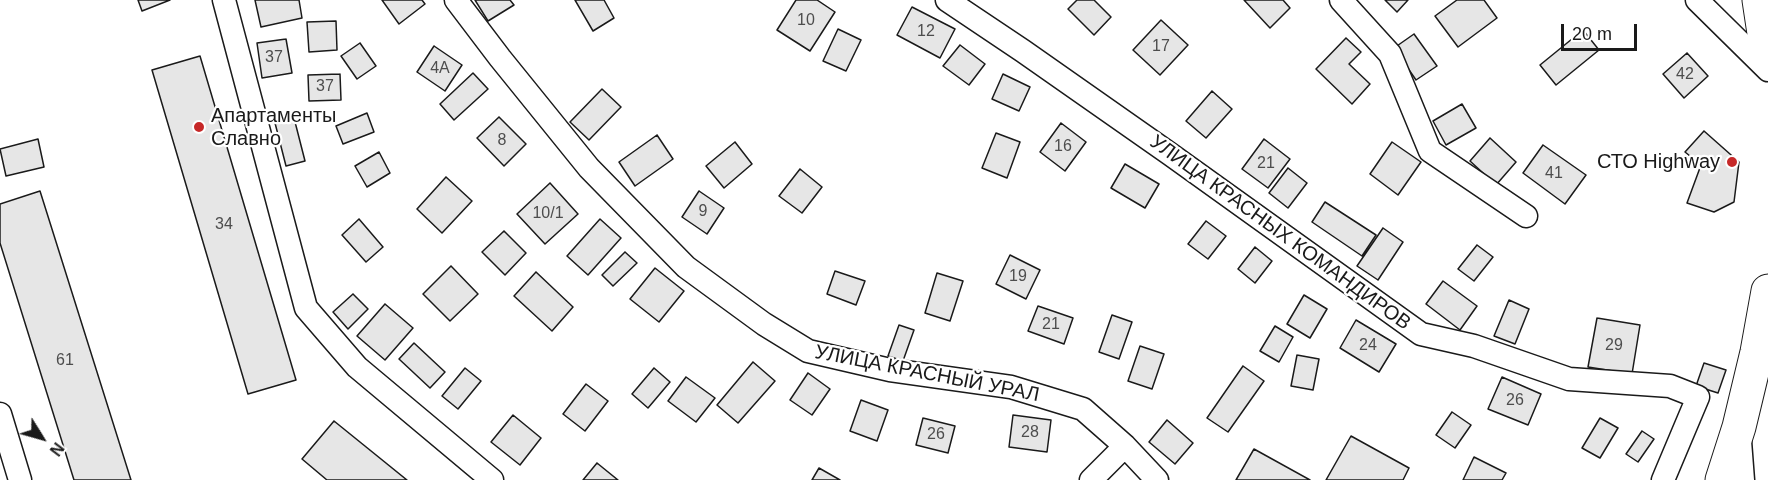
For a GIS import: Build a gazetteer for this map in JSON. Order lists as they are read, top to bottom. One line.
{"streets":{"street":["УЛИЦА КРАСНЫХ КОМАНДИРОВ","УЛИЦА КРАСНЫЙ УРАЛ"]},"places":["Апартаменты Славно","СТО Highway"],"house_numbers":["10","12","17","37","4А","42","37","8","16","21","41","9","10/1","34","19","21","24","29","61","26","28","26"],"scale_bar":"20 m","north":"bottom right"}
